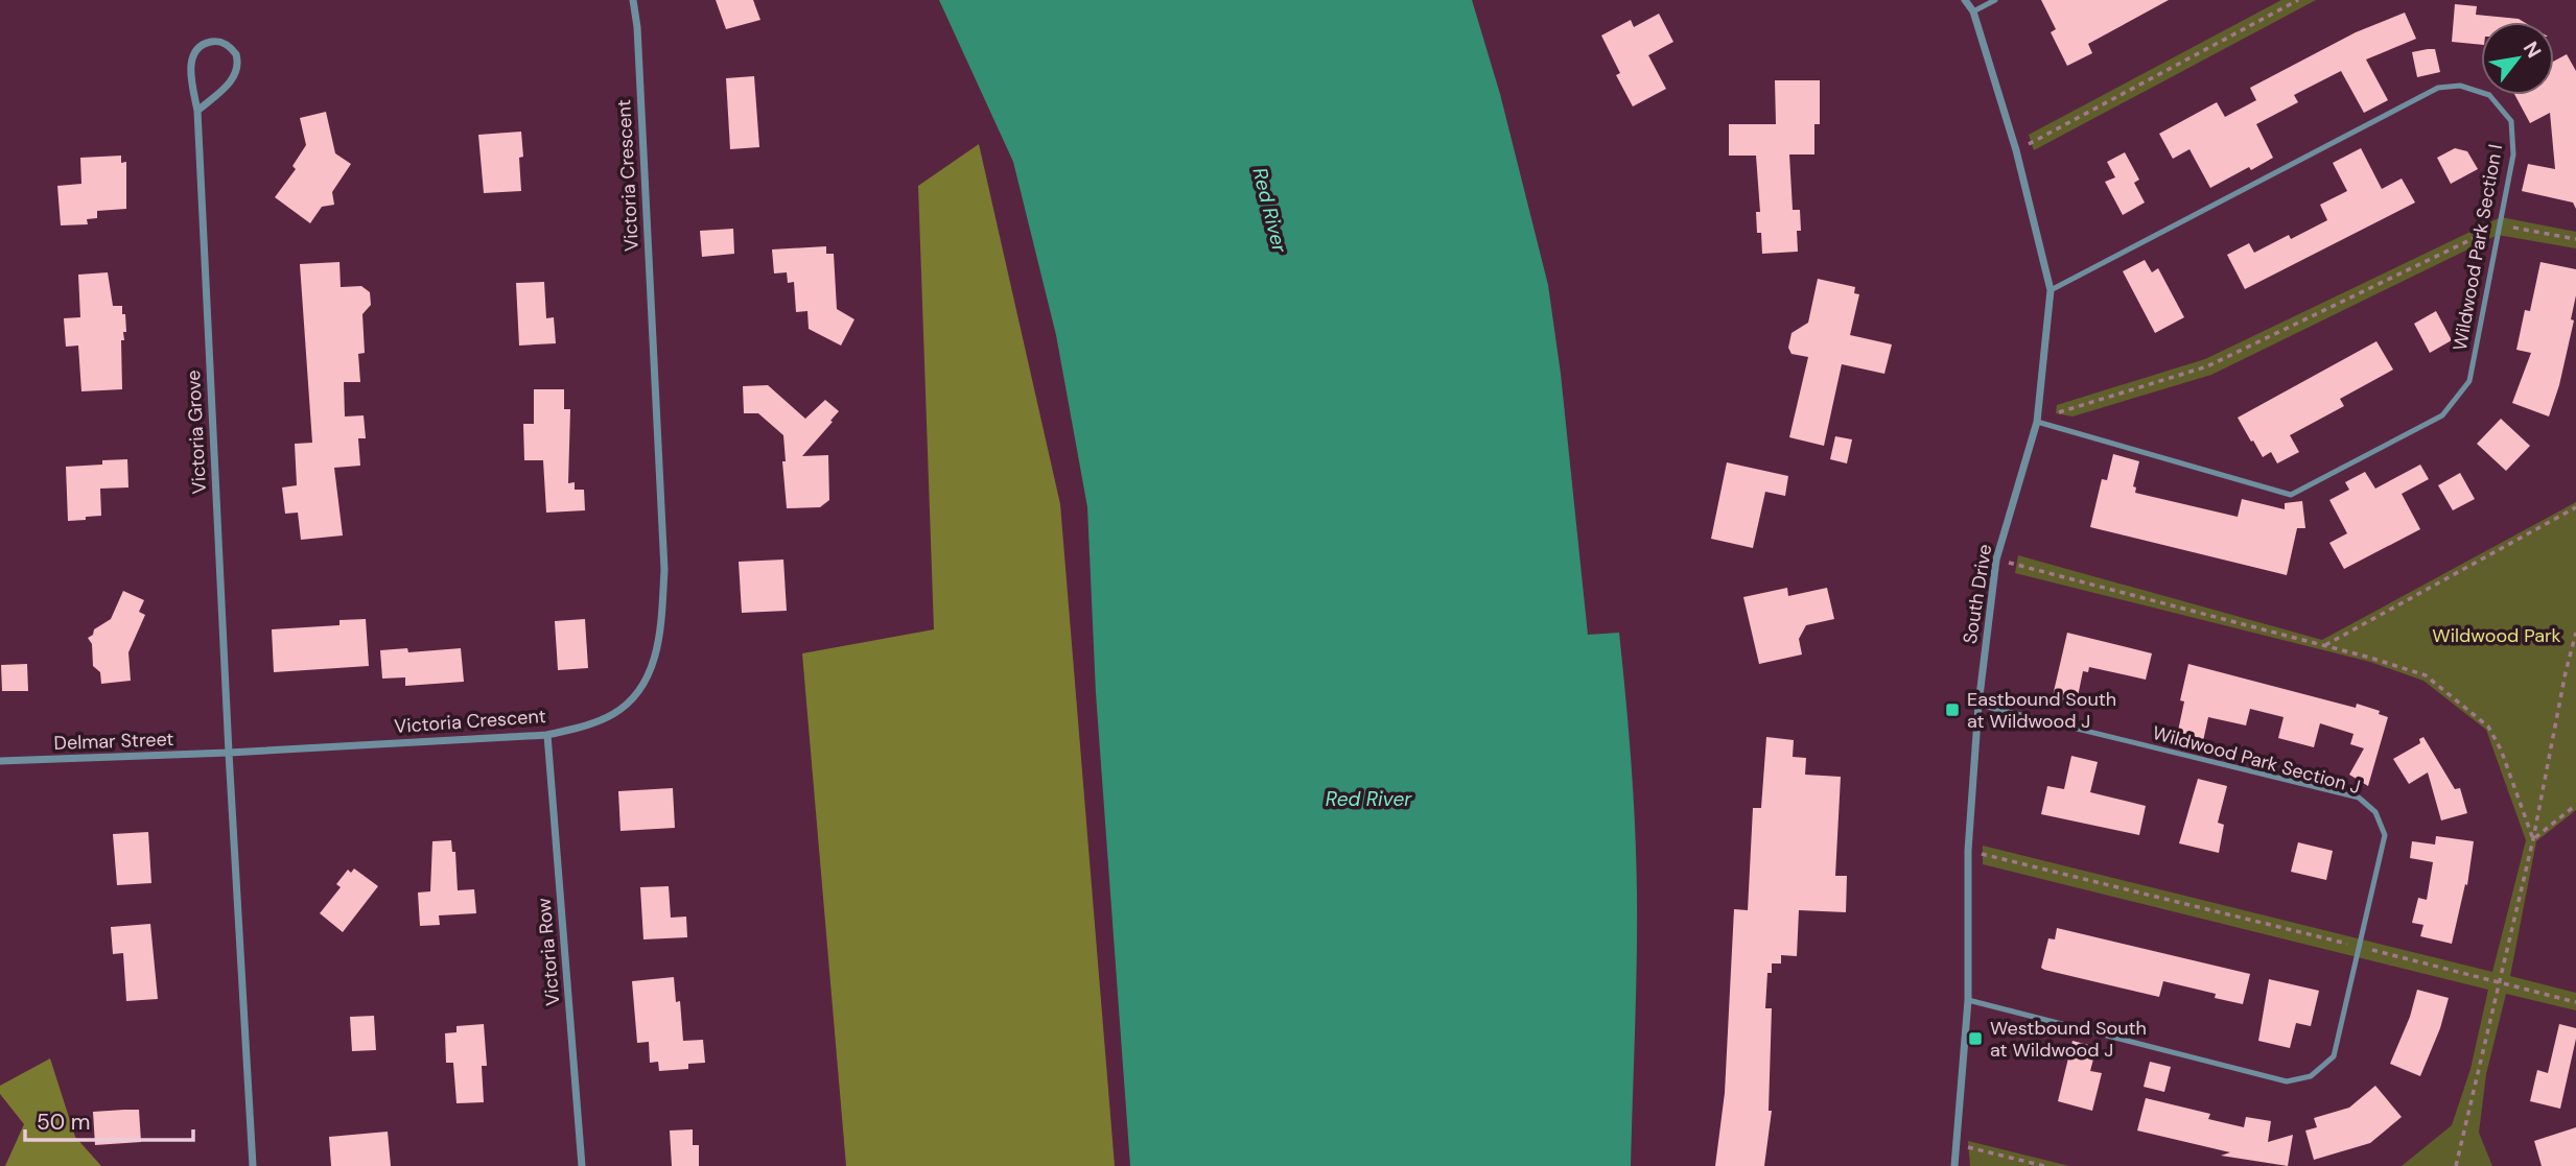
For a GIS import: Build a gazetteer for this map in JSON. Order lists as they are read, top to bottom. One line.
{"streets":{"street":["Victoria Crescent","Victoria Grove","South Drive","Delmar Street","Victoria Row"],"lane":["Wildwood Park Section I","Wildwood Park Section J"]},"crossings":[["Victoria Crescent","Victoria Grove"],["Victoria Crescent","Delmar Street"],["Victoria Crescent","Victoria Row"],["Wildwood Park Section I","South Drive"],["Victoria Grove","Delmar Street"],["South Drive","Wildwood Park Section J"]],"water":["Red River"],"parks":["Wildwood Park"],"places":{"transit":["Eastbound South at Wildwood J","Westbound South at Wildwood J"]},"scale_bar":"50 m","north":"top right"}
